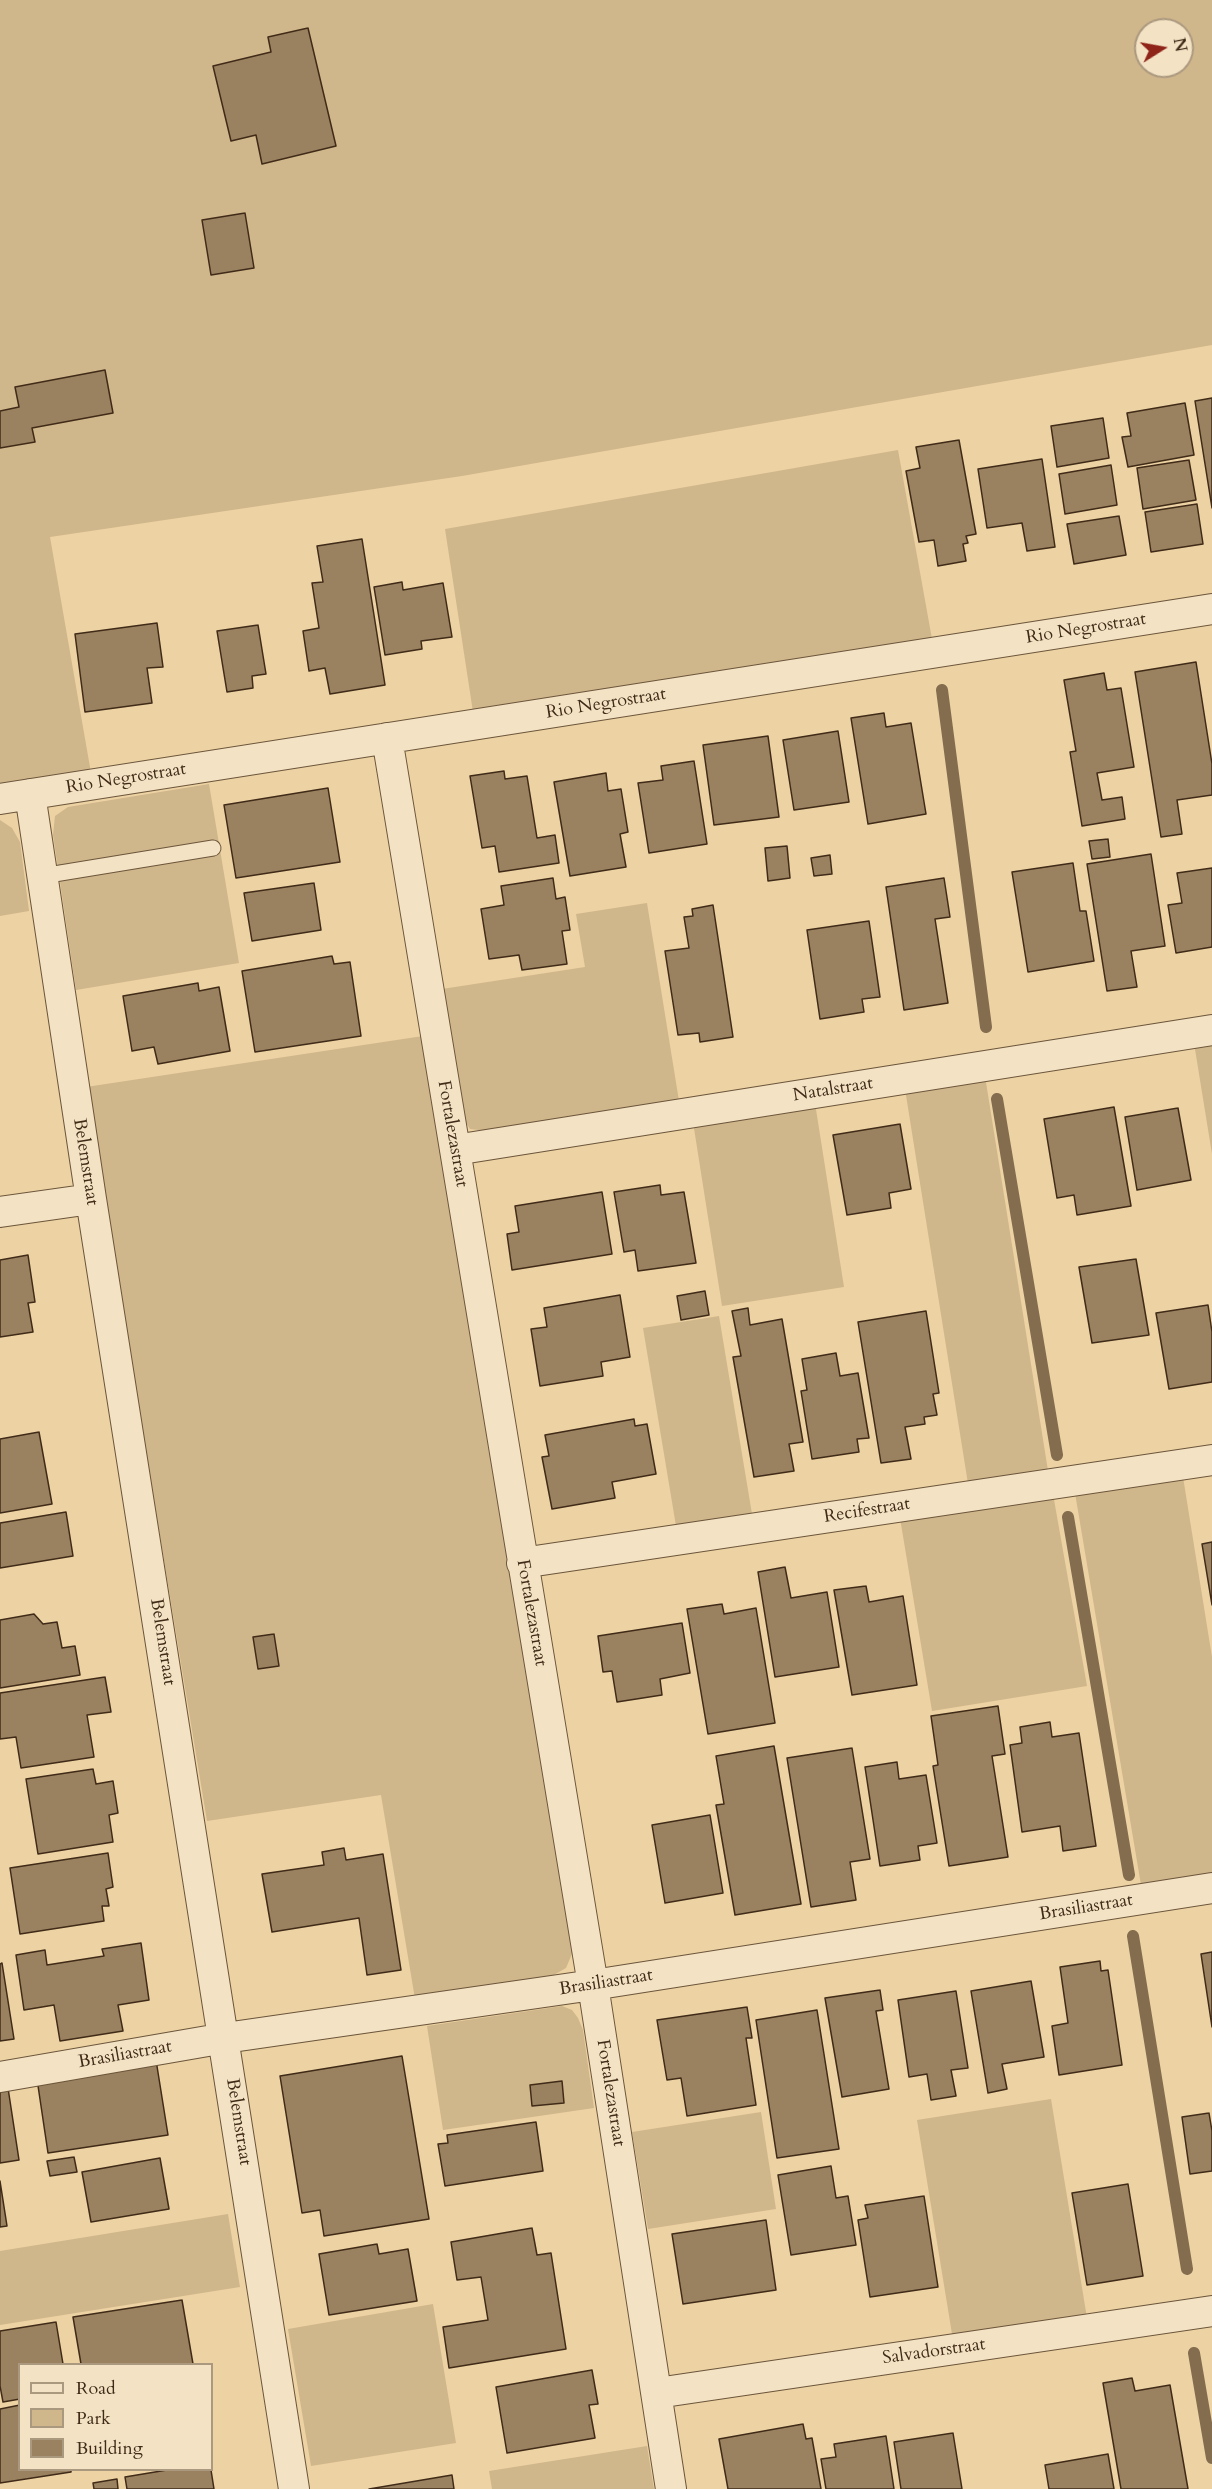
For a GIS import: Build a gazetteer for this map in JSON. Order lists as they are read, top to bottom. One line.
{"streets":{"street":["Rio Negrostraat","Natalstraat","Fortalezastraat","Belemstraat","Recifestraat","Brasiliastraat","Salvadorstraat"]},"crossings":[["Rio Negrostraat","Fortalezastraat"],["Rio Negrostraat","Belemstraat"],["Natalstraat","Fortalezastraat"],["Fortalezastraat","Recifestraat"],["Fortalezastraat","Brasiliastraat"],["Fortalezastraat","Salvadorstraat"],["Belemstraat","Brasiliastraat"]],"legend":["Road","Park","Building"],"north":"right"}
